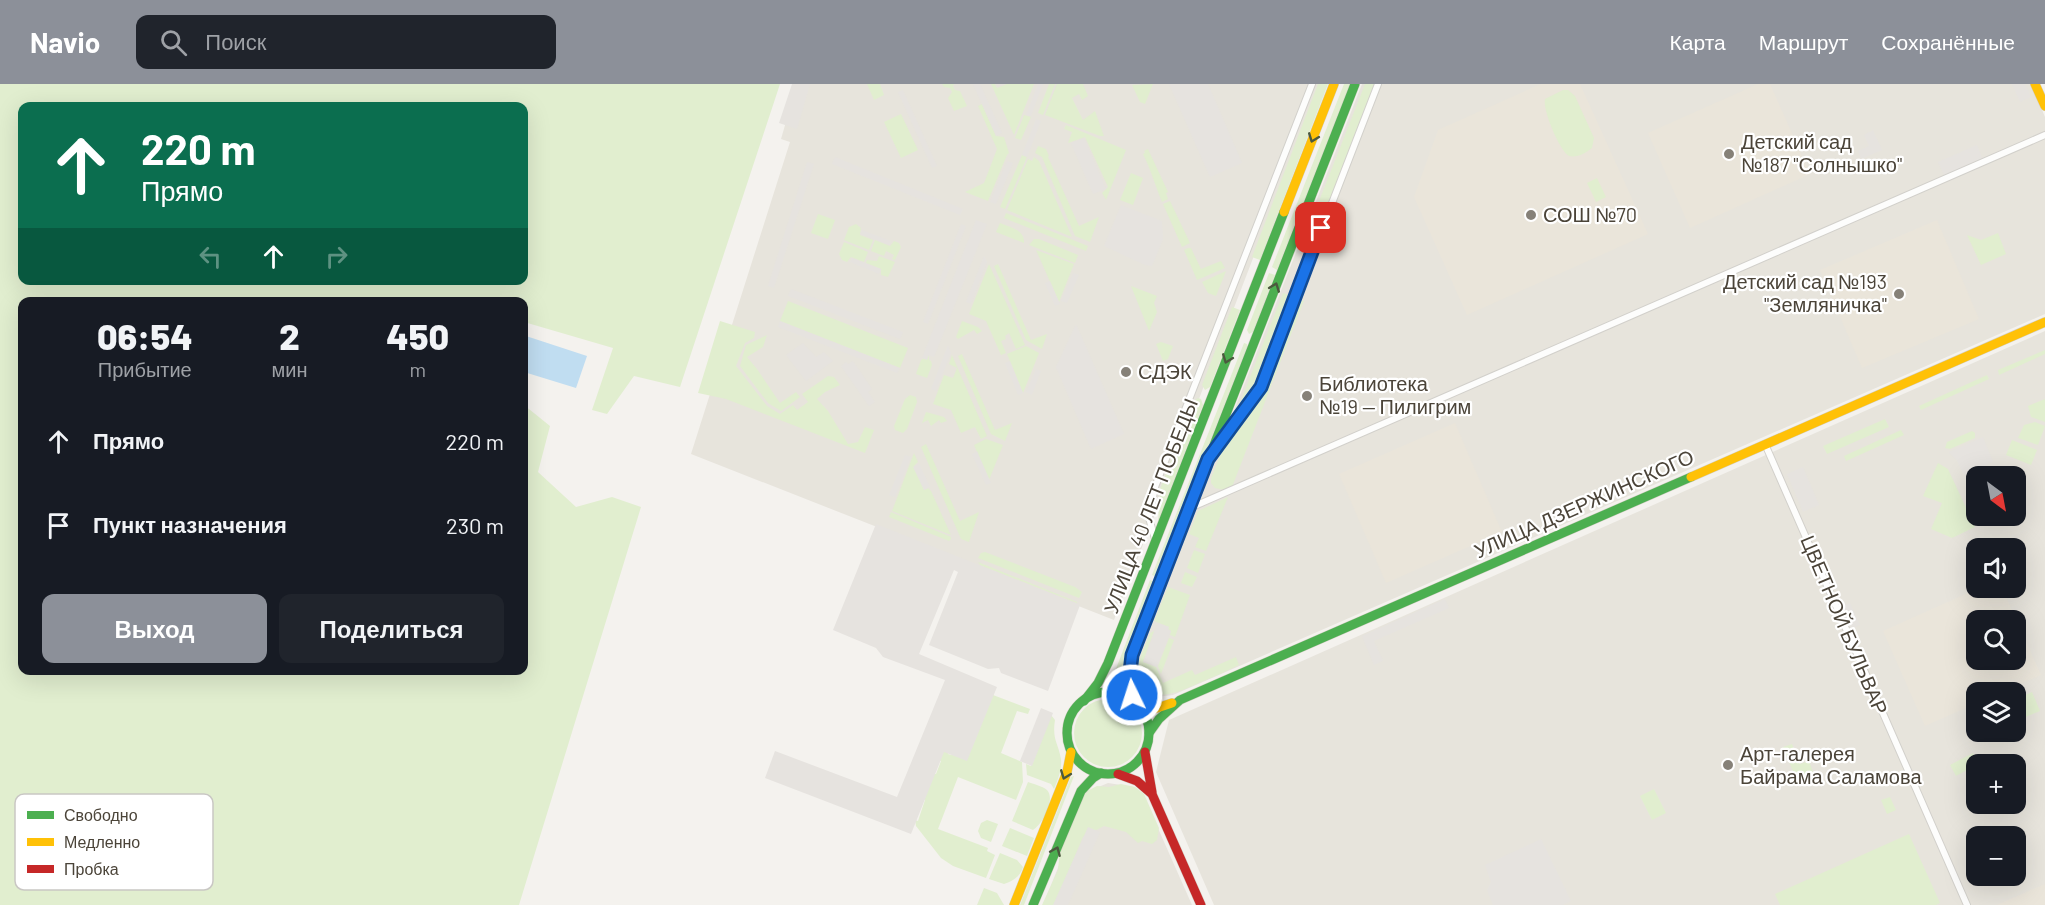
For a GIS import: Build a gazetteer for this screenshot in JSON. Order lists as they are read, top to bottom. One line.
{"streets":{"main road":["УЛИЦА ДЗЕРЖИНСКОГО","УЛИЦА 40 ЛЕТ ПОБЕДЫ"],"street":["ЦВЕТНОЙ БУЛЬВАР"]},"crossings":[["УЛИЦА ДЗЕРЖИНСКОГО","УЛИЦА 40 ЛЕТ ПОБЕДЫ"],["УЛИЦА ДЗЕРЖИНСКОГО","ЦВЕТНОЙ БУЛЬВАР"]],"places":["Детский сад №187 \"Солнышко\"","СОШ №70","Детский сад №193 \"Земляничка\"","СДЭК","Библиотека №19 — Пилигрим","Арт-галерея Байрама Саламова"],"legend":["Свободно","Медленно","Пробка"],"north":"bottom right","page":{"header":"Navio","search":"Поиск","nav":["Карта","Маршрут","Сохранённые"],"turn":["220 m","Прямо"],"eta":["06:54","Прибытие","2","мин","450","m"],"list":[{"name":"Прямо","value":"220 m"},{"name":"Пункт назначения","value":"230 m"}],"map_buttons":["+","−"],"buttons":["Выход","Поделиться"]}}
